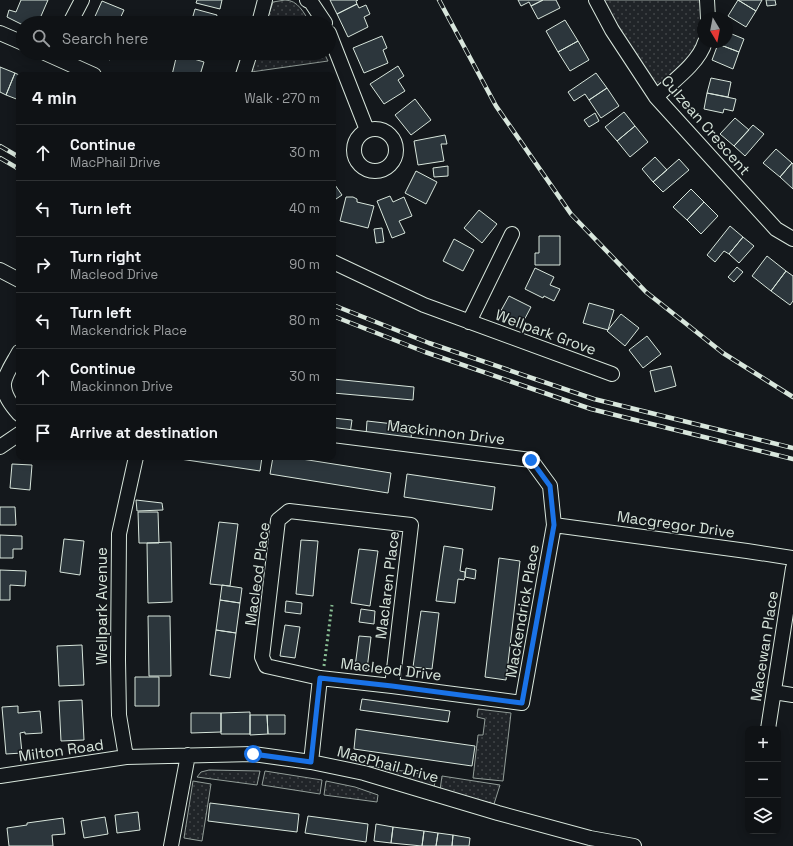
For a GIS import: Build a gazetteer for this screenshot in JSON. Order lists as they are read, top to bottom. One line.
{"streets":{"street":["Culzean Crescent","Wellpark Grove","Mackinnon Drive","Macgregor Drive","Macleod Place","Maclaren Place","Wellpark Avenue","Mackendrick Place","Macewan Place","Macleod Drive","Milton Road","MacPhail Drive"]},"crossings":[["Mackinnon Drive","Macgregor Drive"],["Mackinnon Drive","Mackendrick Place"],["Macgregor Drive","Mackendrick Place"],["Macleod Place","Maclaren Place"],["Macleod Place","Macleod Drive"],["Maclaren Place","Macleod Drive"],["Wellpark Avenue","Milton Road"],["Wellpark Avenue","MacPhail Drive"],["Mackendrick Place","Macleod Drive"],["Milton Road","MacPhail Drive"]],"north":"bottom","page":{"search":"Search here","heading":["4 min","Walk · 270 m"],"list":[["Continue","MacPhail Drive","30 m"],["Turn left","40 m"],["Turn right","Macleod Drive","90 m"],["Turn left","Mackendrick Place","80 m"],["Continue","Mackinnon Drive","30 m"],"Arrive at destination"],"map_buttons":["+","−"]}}
